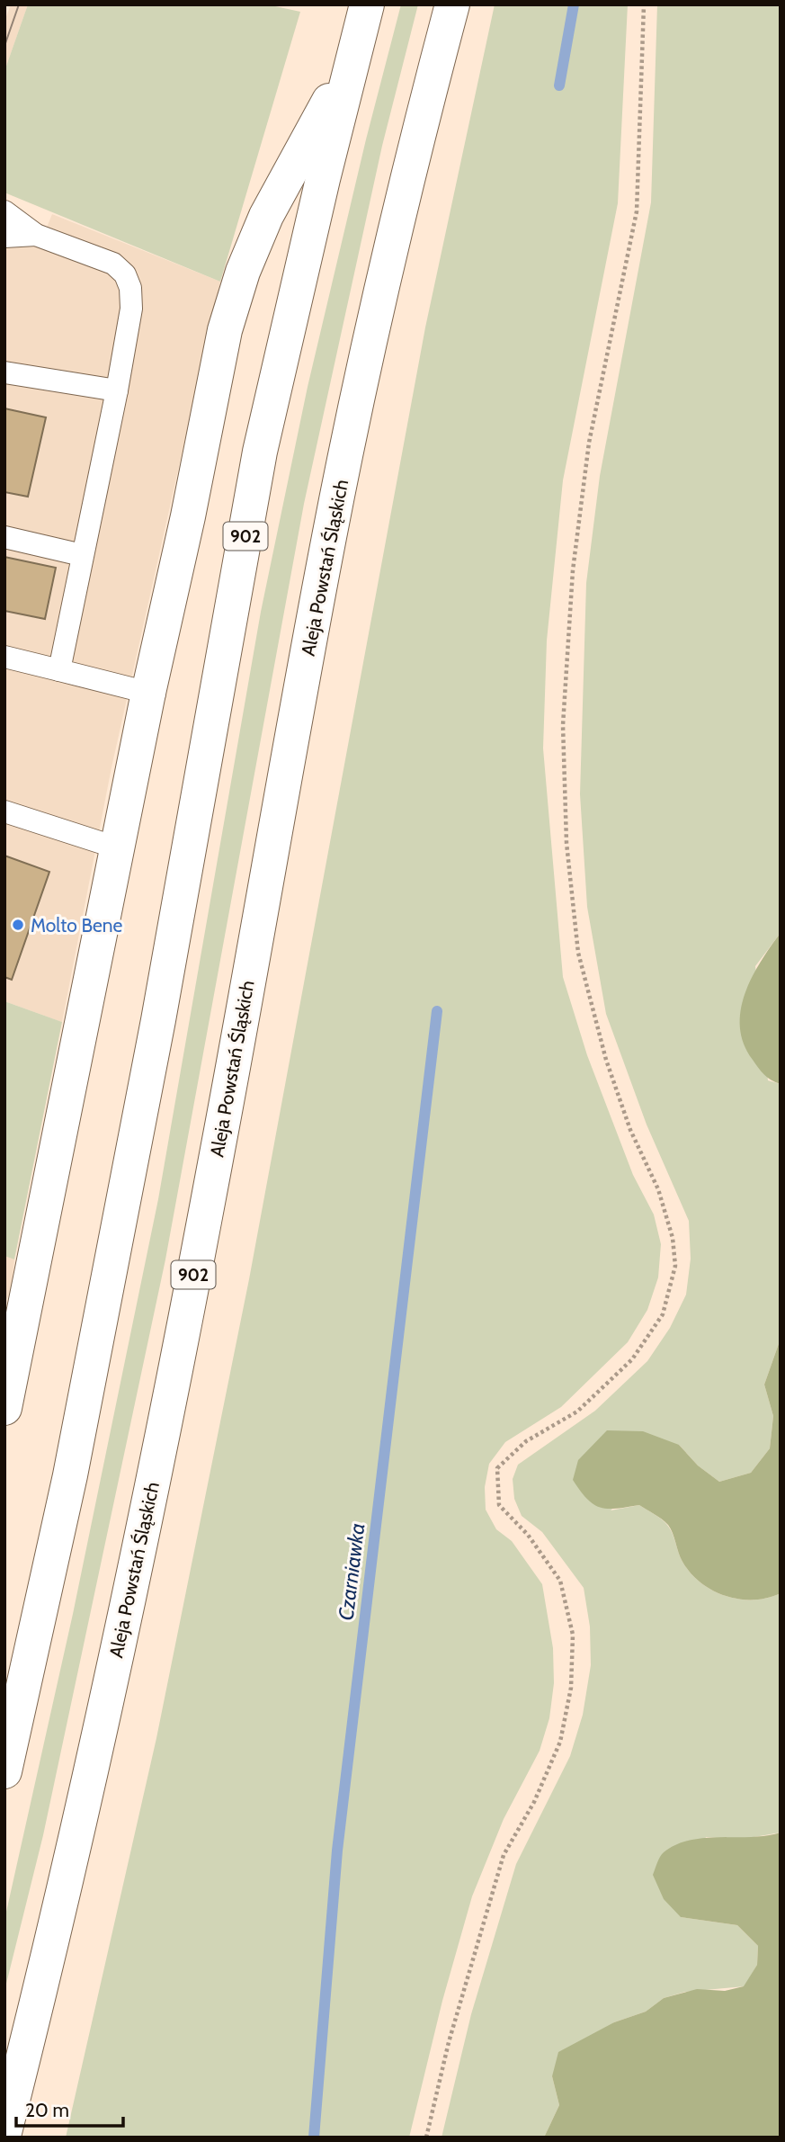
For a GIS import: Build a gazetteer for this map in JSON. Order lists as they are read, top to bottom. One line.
{"streets":{"main road":["902","Aleja Powstań Śląskich"]},"water":["Czarniawka"],"places":["Molto Bene"],"scale_bar":"20 m"}
